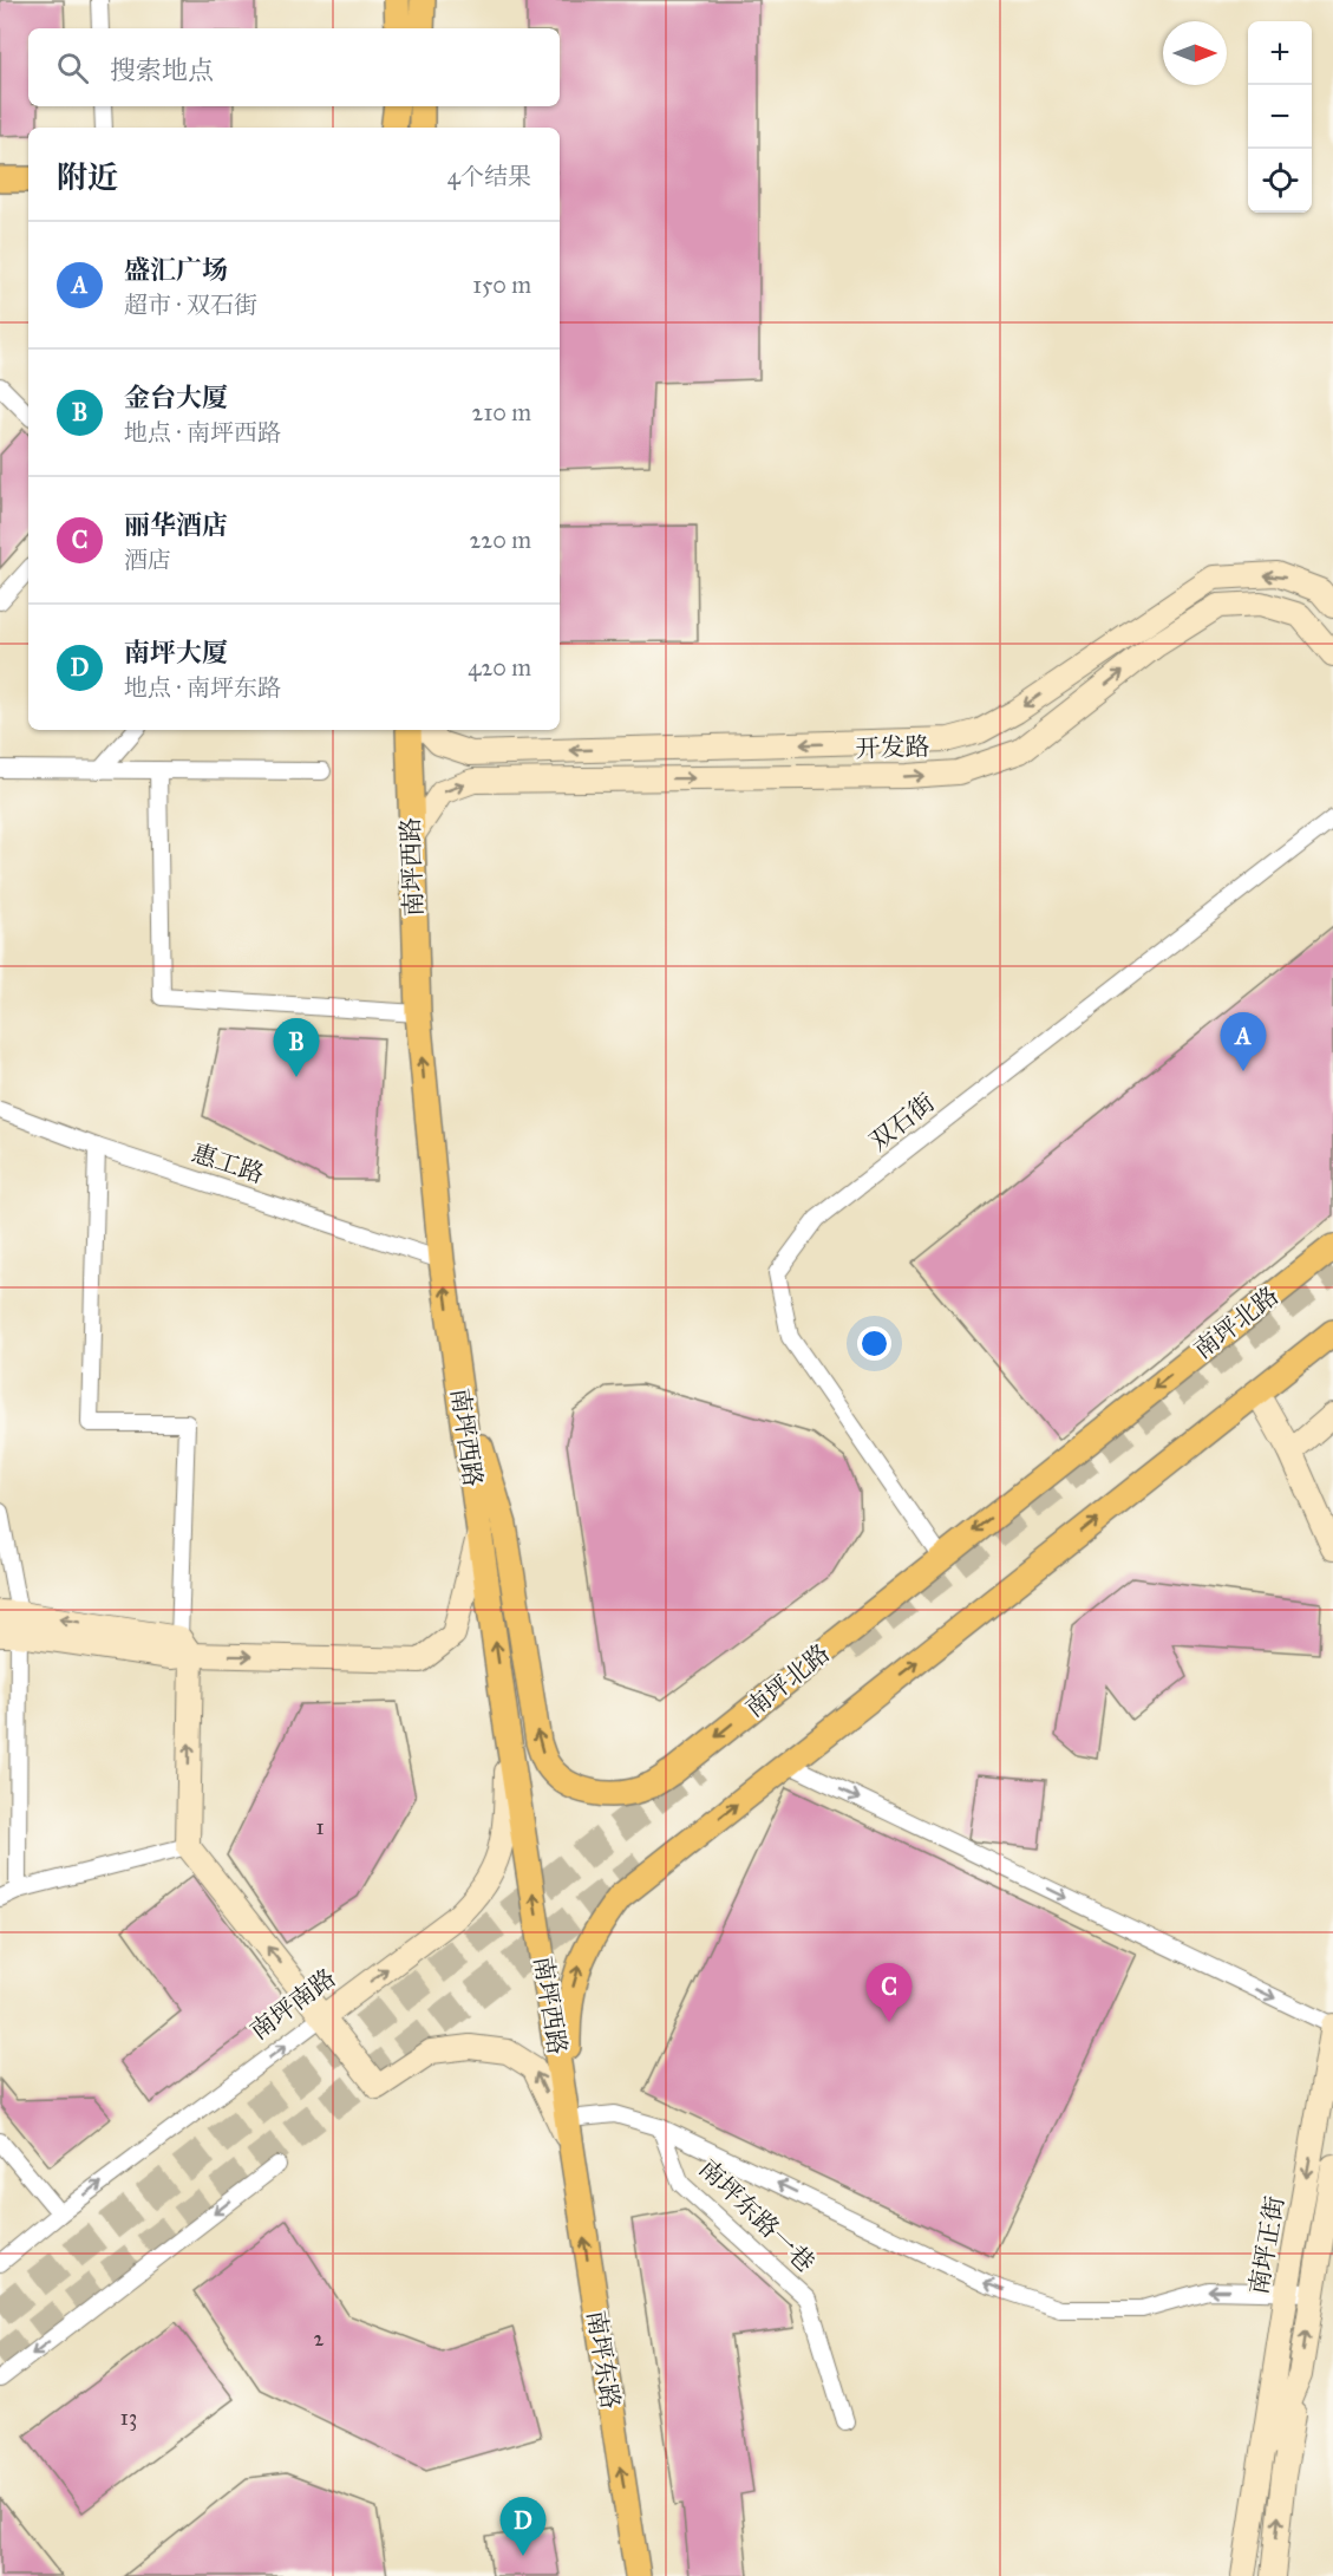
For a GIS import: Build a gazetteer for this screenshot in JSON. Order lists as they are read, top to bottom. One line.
{"streets":{"main road":["南坪西路","南坪北路","南坪东路"],"street":["开发路","双石街","惠工路","南坪南路","南坪东路一巷","南坪正街"]},"crossings":[["开发路","南坪西路"],["南坪西路","惠工路"],["南坪西路","南坪北路"],["南坪西路","南坪南路"],["南坪西路","南坪东路"],["双石街","南坪北路"]],"one_way":["南坪西路","南坪南路","南坪东路"],"house_numbers":["1","2","13"],"north":"right","page":{"map_buttons":["+","−"],"search":"搜索地点","heading":["附近","4个结果"],"list":[{"mark":"A","name":"盛汇广场","note":"超市 · 双石街","value":"150 m"},{"mark":"B","name":"金台大厦","note":"地点 · 南坪西路","value":"210 m"},{"mark":"C","name":"丽华酒店","note":"酒店","value":"220 m"},{"mark":"D","name":"南坪大厦","note":"地点 · 南坪东路","value":"420 m"}],"pins":["A","B","C","D"]}}
